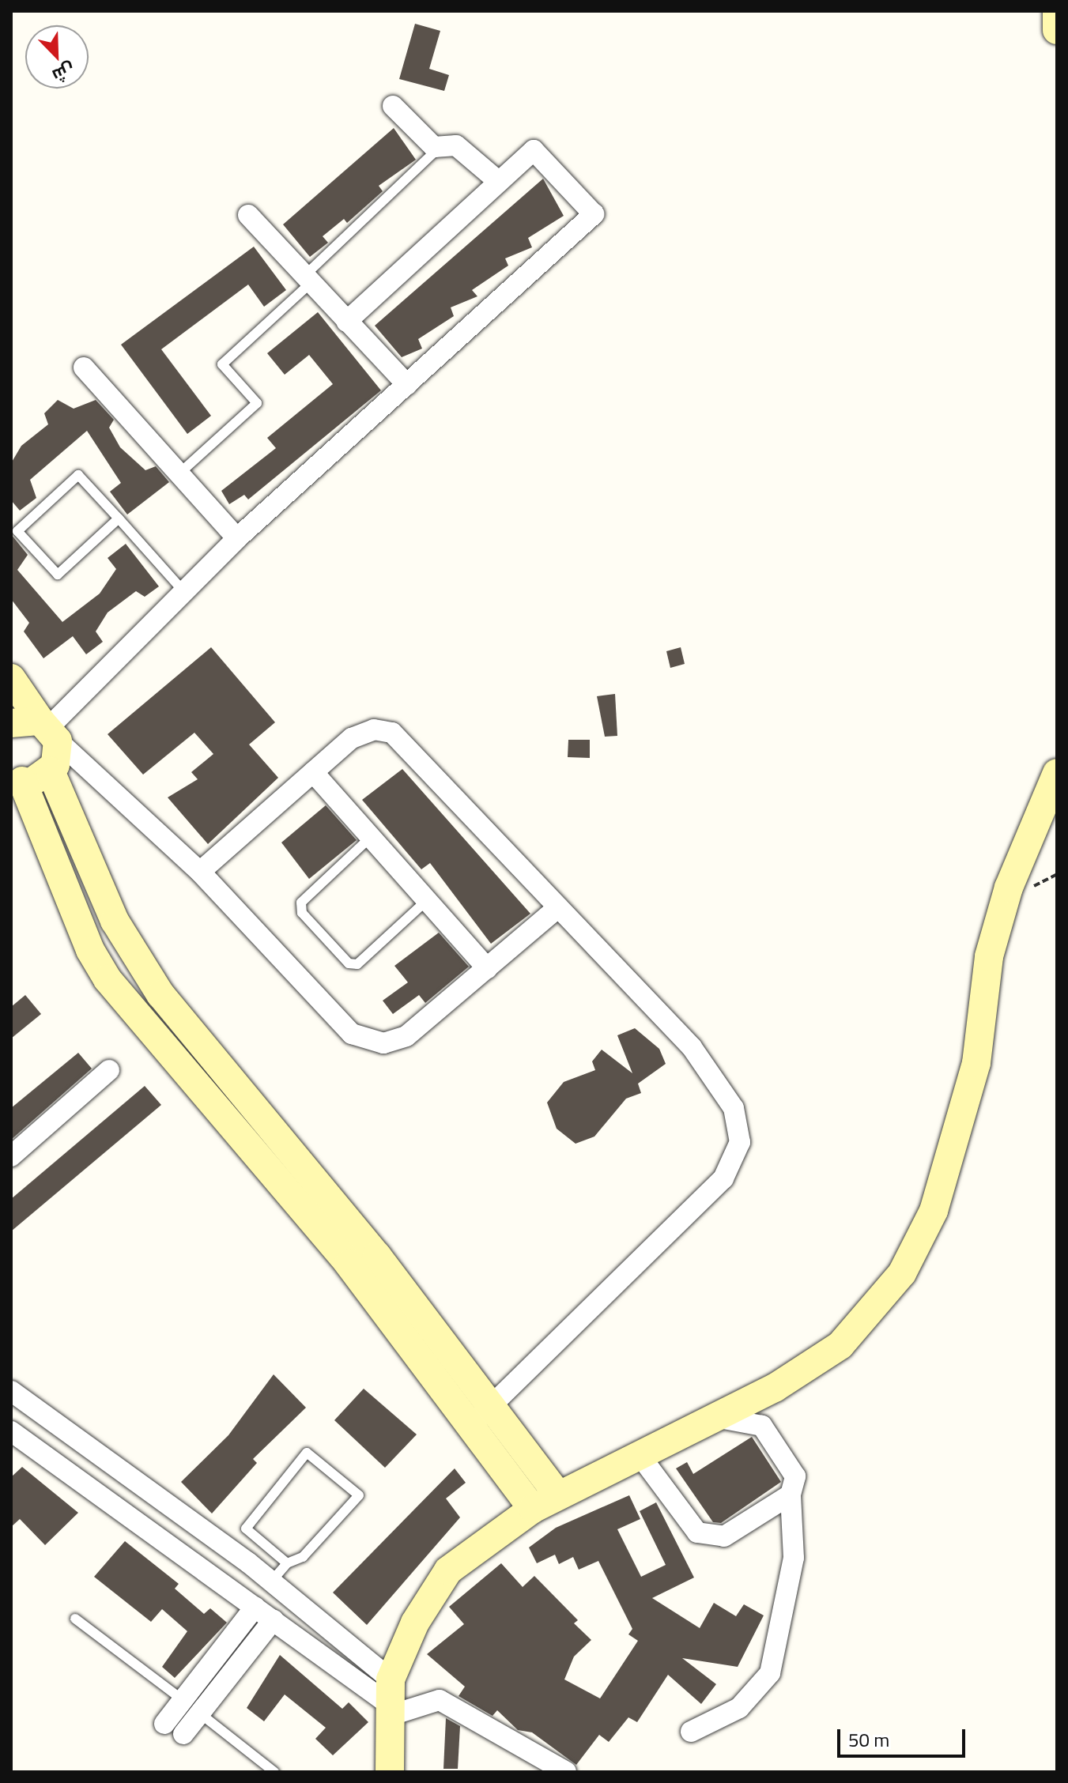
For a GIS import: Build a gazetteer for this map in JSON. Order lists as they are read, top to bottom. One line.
{"scale_bar":"50 m","north":"bottom right"}
